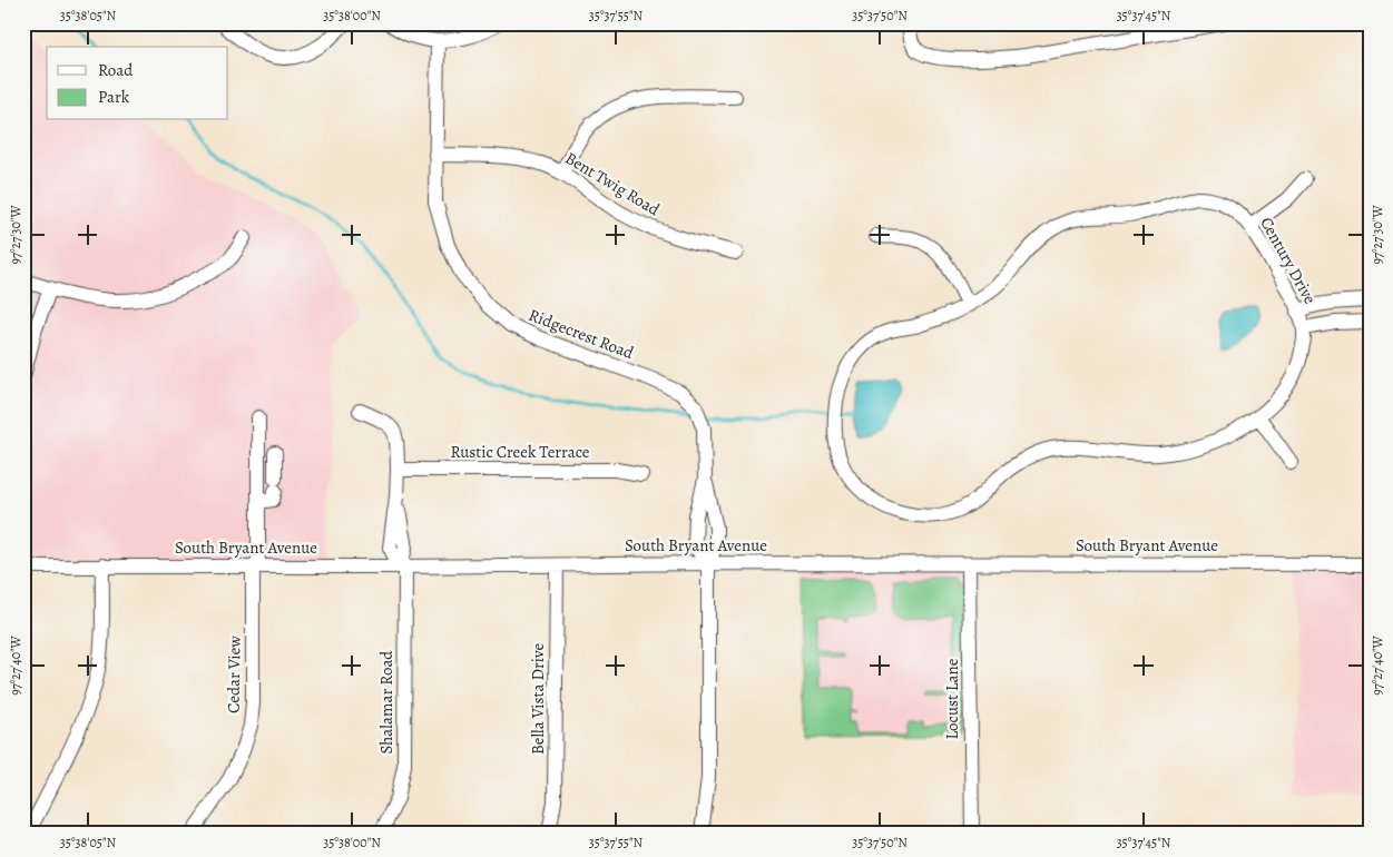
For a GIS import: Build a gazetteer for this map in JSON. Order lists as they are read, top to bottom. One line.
{"streets":{"street":["Bent Twig Road","Century Drive","Ridgecrest Road","Rustic Creek Terrace","South Bryant Avenue","Cedar View","Bella Vista Drive","Locust Lane","Shalamar Road"]},"crossings":[["Bent Twig Road","Ridgecrest Road"],["Ridgecrest Road","South Bryant Avenue"],["South Bryant Avenue","Cedar View"],["South Bryant Avenue","Bella Vista Drive"],["South Bryant Avenue","Locust Lane"],["South Bryant Avenue","Shalamar Road"]],"legend":["Road","Park"],"coordinates":["35°38'05\"N","35°38'00\"N","35°37'55\"N","35°37'50\"N","35°37'45\"N","97°27'30\"W","97°27'40\"W"]}
